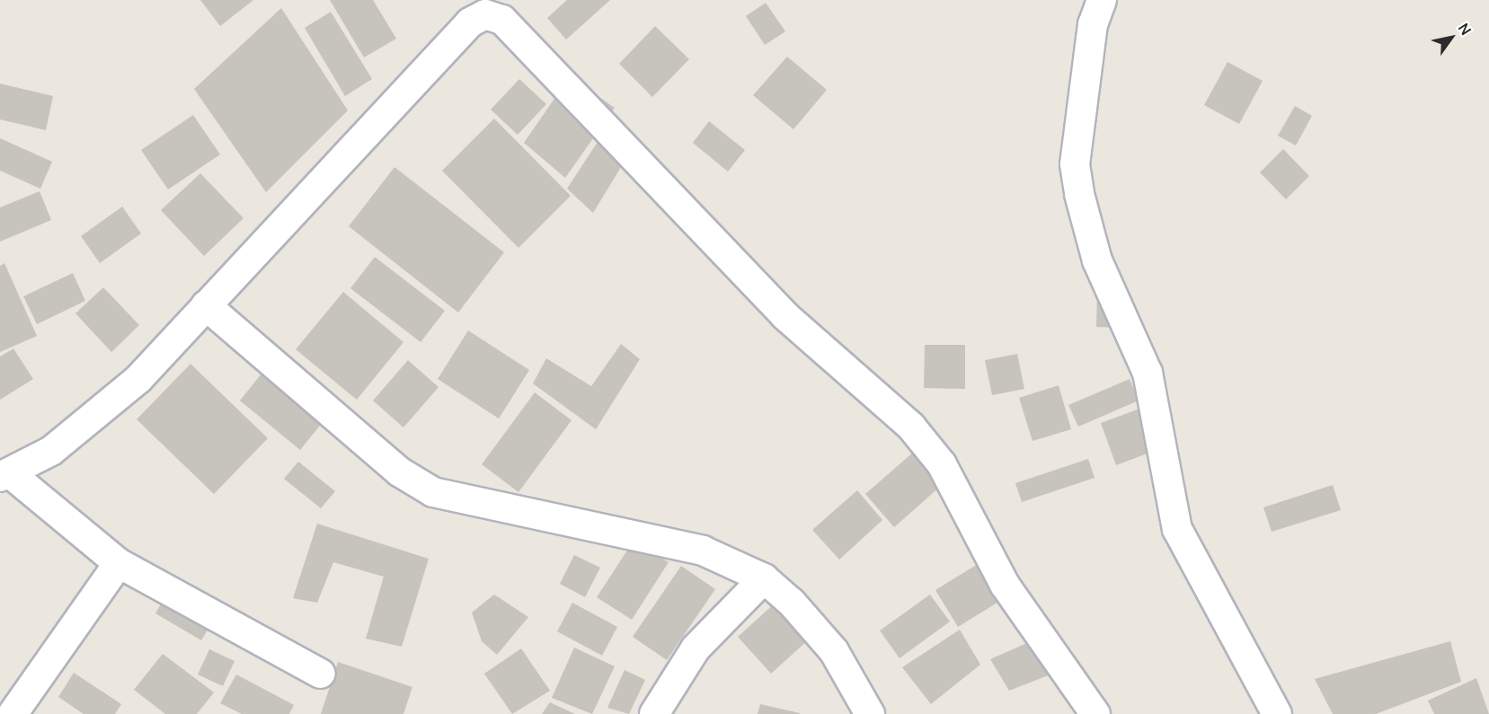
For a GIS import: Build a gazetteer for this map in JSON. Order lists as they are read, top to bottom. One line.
{"north":"top right"}
